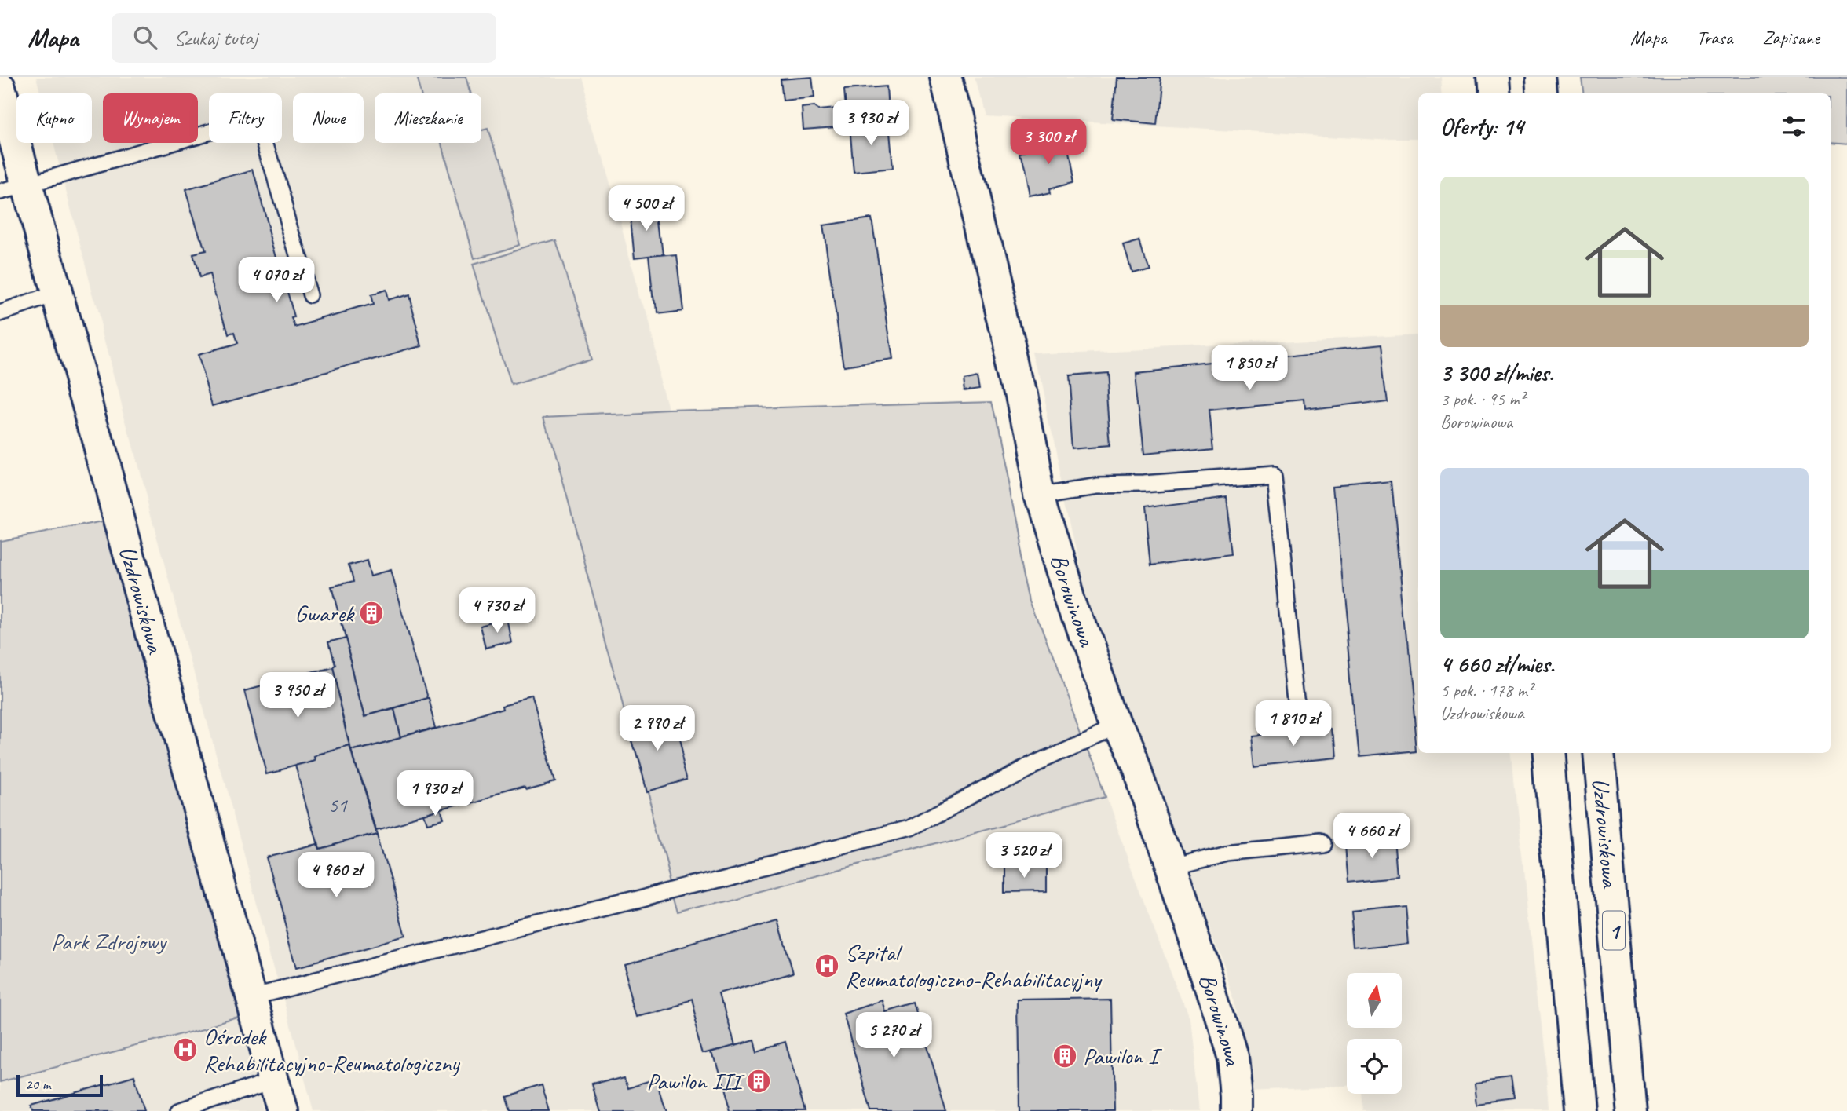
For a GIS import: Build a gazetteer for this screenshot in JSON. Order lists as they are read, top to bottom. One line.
{"streets":{"street":["Uzdrowiskowa","Borowinowa","1"]},"parks":["Park Zdrojowy"],"places":{"building":["Gwarek","Pawilon I","Pawilon III"],"hospital":["Szpital Reumatologiczno-Rehabilitacyjny","Ośrodek Rehabilitacyjno-Reumatologiczny"]},"house_numbers":["51"],"scale_bar":"20 m","north":"top","page":{"header":"Mapa","search":"Szukaj tutaj","nav":["Mapa","Trasa","Zapisane"],"chip":["Kupno","Wynajem","Filtry","Nowe","Mieszkanie"],"heading":"Oferty: 14","price":["3 930 zł","3 300 zł","4 500 zł","4 070 zł","1 850 zł","4 730 zł","3 950 zł","1 810 zł","2 990 zł","1 930 zł","4 660 zł","3 520 zł","4 960 zł","5 270 zł"],"list":[{"name":"3 300 zł/mies.","note":"3 pok. · 95 m² · Borowinowa"},{"name":"4 660 zł/mies.","note":"5 pok. · 178 m² · Uzdrowiskowa"}],"scale":"20 m"}}
